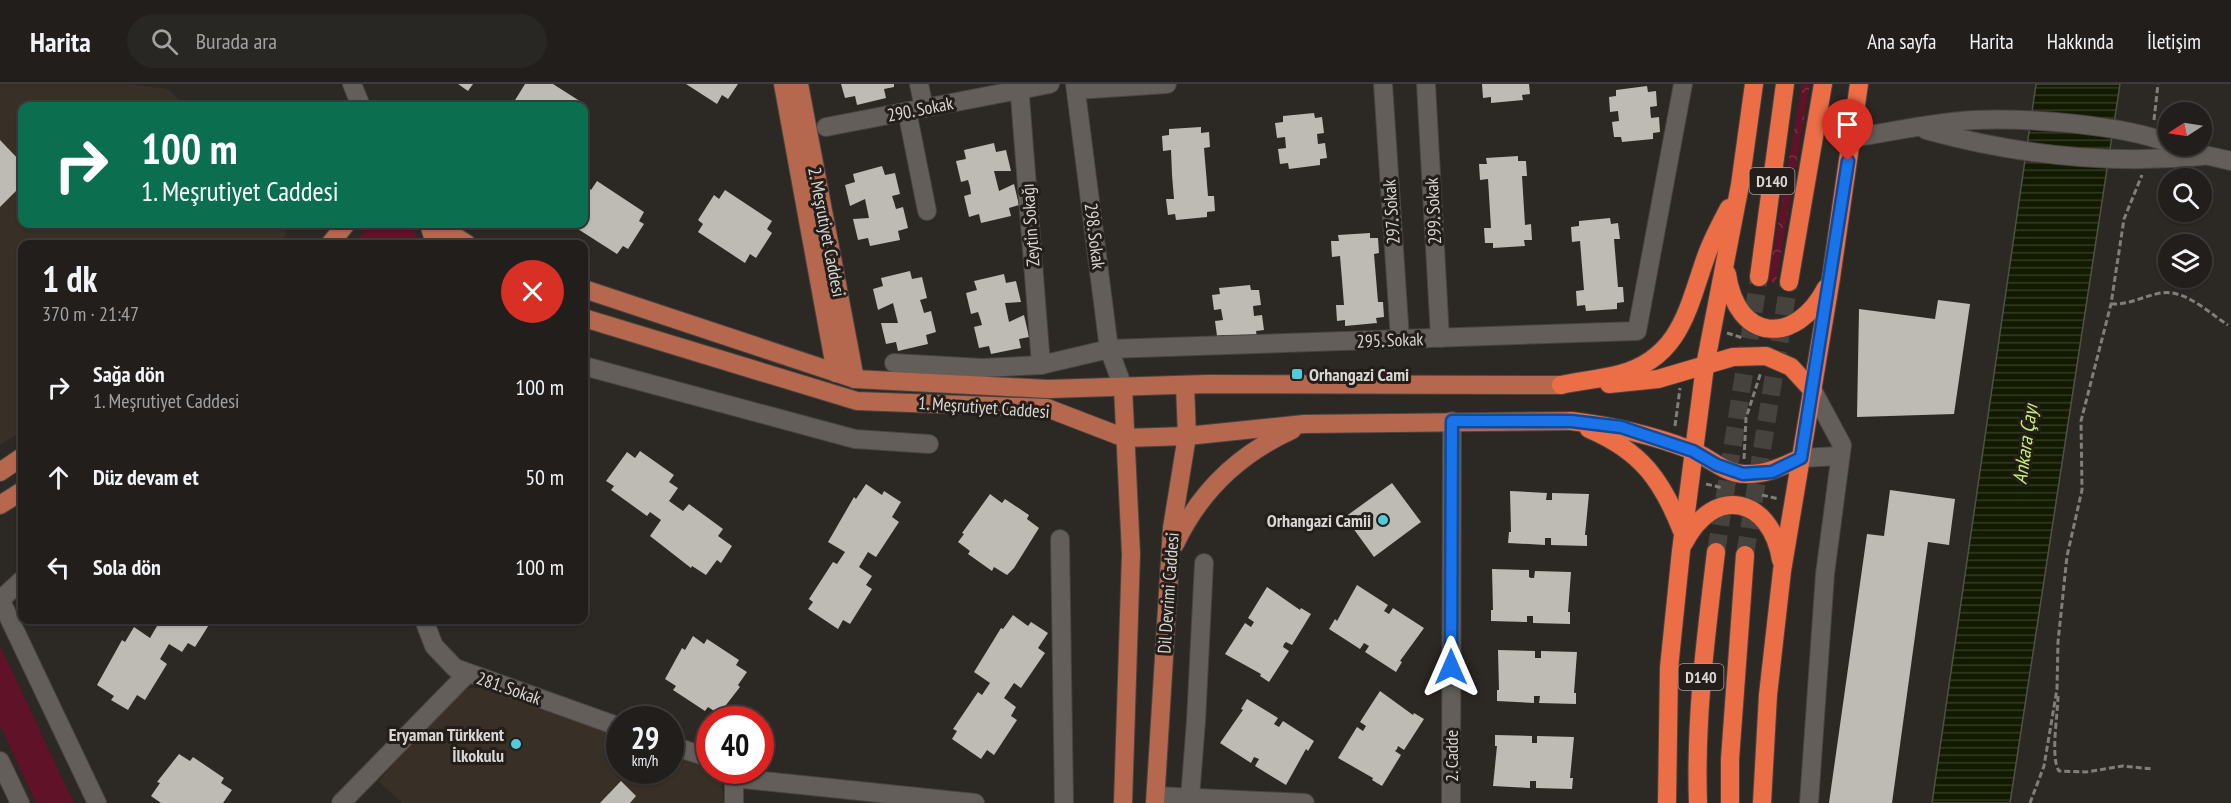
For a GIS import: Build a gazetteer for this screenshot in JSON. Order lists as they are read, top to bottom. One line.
{"streets":{"highway":["D140"],"main road":["2. Meşrutiyet Caddesi","1. Meşrutiyet Caddesi","Dil Devrimi Caddesi"],"street":["290. Sokak","299. Sokak","297. Sokak","Zeytin Sokağı","298. Sokak","295. Sokak","281. Sokak","2. Cadde"]},"crossings":[["290. Sokak","Zeytin Sokağı"],["299. Sokak","295. Sokak"],["297. Sokak","295. Sokak"],["Zeytin Sokağı","295. Sokak"],["2. Meşrutiyet Caddesi","1. Meşrutiyet Caddesi"],["298. Sokak","295. Sokak"],["298. Sokak","1. Meşrutiyet Caddesi"],["298. Sokak","Dil Devrimi Caddesi"],["1. Meşrutiyet Caddesi","Dil Devrimi Caddesi"],["1. Meşrutiyet Caddesi","2. Cadde"]],"water":["Ankara Çayı"],"places":{"transit":["Orhangazi Cami"],"other":["Orhangazi Camii","Eryaman Türkkent İlkokulu"]},"north":"left","page":{"header":"Harita","search":"Burada ara","nav":["Ana sayfa","Harita","Hakkında","İletişim"],"turn":["100 m","1. Meşrutiyet Caddesi"],"heading":["1 dk","370 m · 21:47"],"list":[{"name":"Sağa dön","note":"1. Meşrutiyet Caddesi","value":"100 m"},{"name":"Düz devam et","value":"50 m"},{"name":"Sola dön","value":"100 m"}],"speed":"29 km/h","limit":"40"}}
